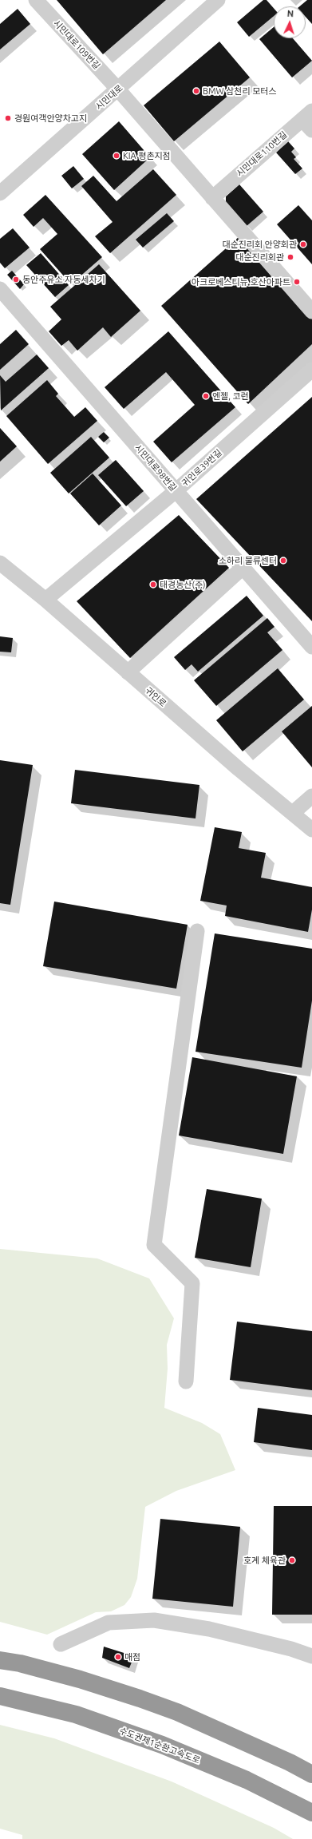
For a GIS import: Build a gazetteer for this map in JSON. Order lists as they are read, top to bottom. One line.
{"streets":{"highway":["수도권제1순환고속도로"],"street":["시민대로109번길","시민대로","시민대로110번길","시민대로98번길","귀인로39번길","귀인로"]},"crossings":[["시민대로109번길","시민대로"],["시민대로98번길","귀인로39번길"],["귀인로39번길","귀인로"]],"places":["BMW 삼천리 모터스","경원여객안양차고지","KIA 평촌지점","대순진리회 안양회관","대순진리회관","동안주유소 자동세차기","아크로베스티뉴.호산아파트","엔젤, 코런","소하리 물류센터","태경농산(주)","호계 체육관","매점"],"north":"top"}
